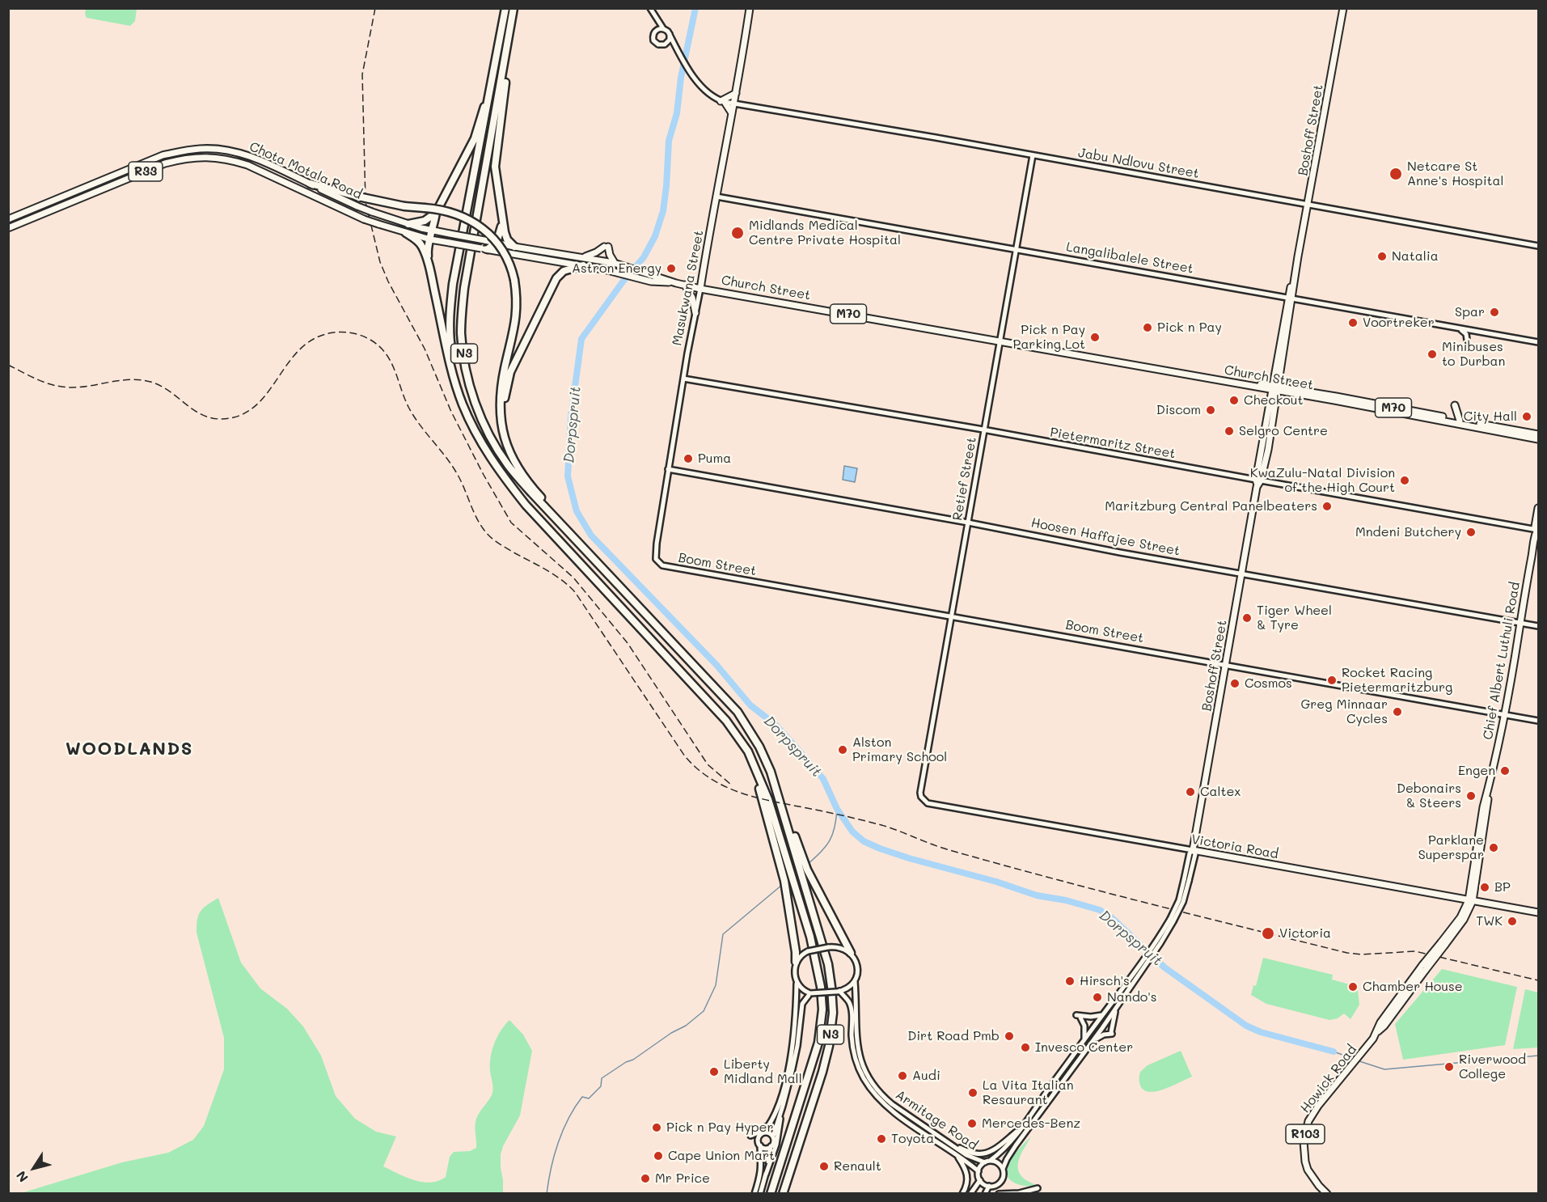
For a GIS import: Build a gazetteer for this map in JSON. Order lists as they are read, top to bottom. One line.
{"streets":{"highway":["N3"],"main road":["Boshoff Street","Chota Motala Road","R33","Masukwana Street","Church Street","M70","Chief Albert Luthuli Road","Victoria Road","Howick Road","R103"],"street":["Jabu Ndlovu Street","Langalibalele Street","Pietermaritz Street","Retief Street","Hoosen Haffajee Street","Boom Street","Armitage Road"]},"crossings":[["Boshoff Street","Jabu Ndlovu Street"],["Boshoff Street","Langalibalele Street"],["Boshoff Street","Church Street"],["Boshoff Street","Pietermaritz Street"],["Boshoff Street","Hoosen Haffajee Street"],["Boshoff Street","Boom Street"],["Boshoff Street","Victoria Road"],["Jabu Ndlovu Street","Masukwana Street"],["Jabu Ndlovu Street","Retief Street"],["Chota Motala Road","Church Street"],["Langalibalele Street","Masukwana Street"],["Langalibalele Street","Retief Street"],["Masukwana Street","Church Street"],["Masukwana Street","Pietermaritz Street"],["Masukwana Street","Hoosen Haffajee Street"],["Masukwana Street","Boom Street"],["Church Street","Retief Street"],["Pietermaritz Street","Retief Street"],["Pietermaritz Street","Chief Albert Luthuli Road"],["Retief Street","Hoosen Haffajee Street"],["Retief Street","Boom Street"],["Retief Street","Victoria Road"],["Hoosen Haffajee Street","Chief Albert Luthuli Road"],["Boom Street","Chief Albert Luthuli Road"],["Chief Albert Luthuli Road","Victoria Road"],["Chief Albert Luthuli Road","Howick Road"],["Victoria Road","Howick Road"]],"districts":["WOODLANDS"],"water":["Dorpspruit"],"places":["Netcare St Anne's Hospital","Midlands Medical Centre Private Hospital","Natalia","Astron Energy","Spar","Voortreker","Pick n Pay","Pick n Pay Parking Lot","Minibuses to Durban","Checkout","Discom","City Hall","Selgro Centre","Puma","KwaZulu-Natal Division of the High Court","Maritzburg Central Panelbeaters","Mndeni Butchery","Tiger Wheel & Tyre","Rocket Racing Pietermaritzburg","Cosmos","Greg Minnaar Cycles","Alston Primary School","Engen","Caltex","Debonairs & Steers","Parklane Superspar","BP","TWK","Victoria","Hirsch's","Chamber House","Nando's","Dirt Road Pmb","Invesco Center","Riverwood College","Liberty Midland Mall","Audi","La Vita Italian Resaurant","Mercedes-Benz","Pick n Pay Hyper","Toyota","Cape Union Mart","Renault","Mr Price"],"north":"bottom left"}
